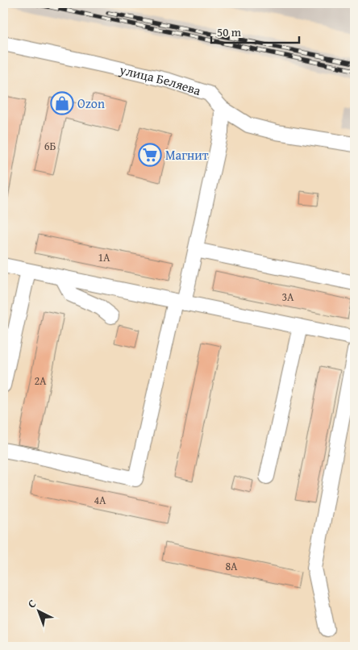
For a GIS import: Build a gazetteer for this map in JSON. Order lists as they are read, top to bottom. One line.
{"streets":{"street":["улица Беляева"]},"places":{"shop":["Ozon"],"supermarket":["Магнит"]},"house_numbers":["6Б","1А","3А","2А","4А","8А"],"scale_bar":"50 m","north":"top left"}
